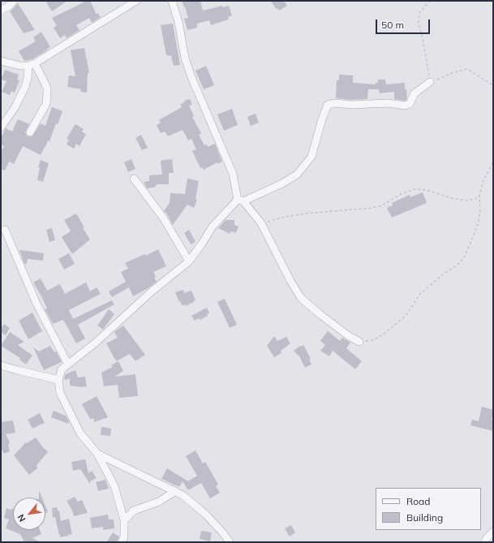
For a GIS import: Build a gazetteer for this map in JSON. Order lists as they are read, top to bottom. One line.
{"legend":["Road","Building"],"scale_bar":"50 m","north":"bottom left"}
